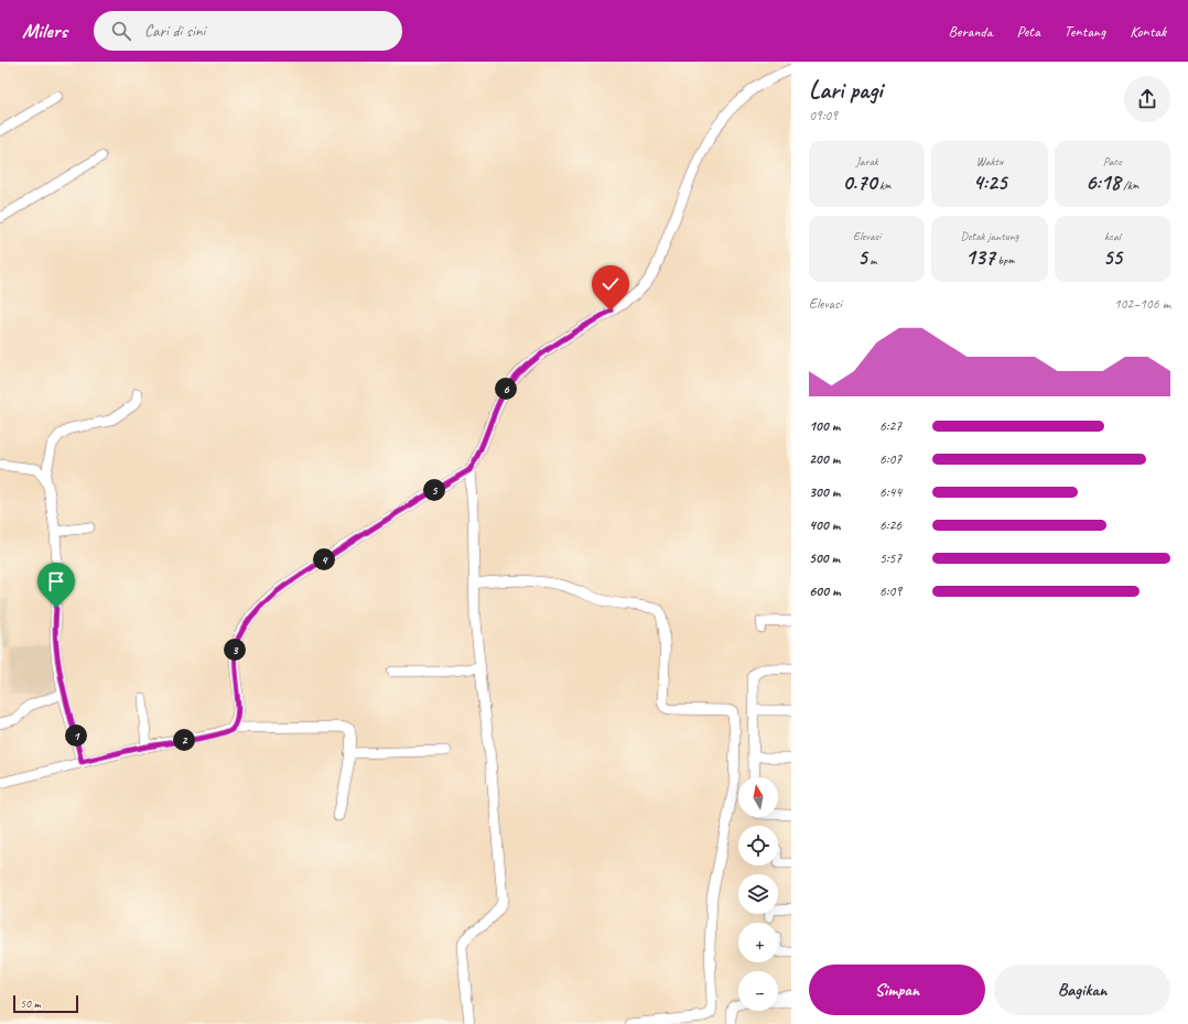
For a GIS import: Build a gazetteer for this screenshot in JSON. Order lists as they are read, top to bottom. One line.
{"scale_bar":"50 m","north":"top","page":{"header":"Milers","search":"Cari di sini","nav":["Beranda","Peta","Tentang","Kontak"],"heading":["Lari pagi","09:09"],"stats":[["Jarak","0.70 km"],["Waktu","4:25"],["Pace","6:18 /km"],["Elevasi","5 m"],["Detak jantung","137 bpm"],["kcal","55"]],"chart":["Elevasi","102–106 m"],"pins":["6","5","4","3","1","2"],"list":[{"name":"100 m","note":"6:27"},{"name":"200 m","note":"6:07"},{"name":"300 m","note":"6:44"},{"name":"400 m","note":"6:26"},{"name":"500 m","note":"5:57"},{"name":"600 m","note":"6:09"}],"map_buttons":["+","−"],"buttons":["Simpan","Bagikan"],"scale":"50 m"}}
